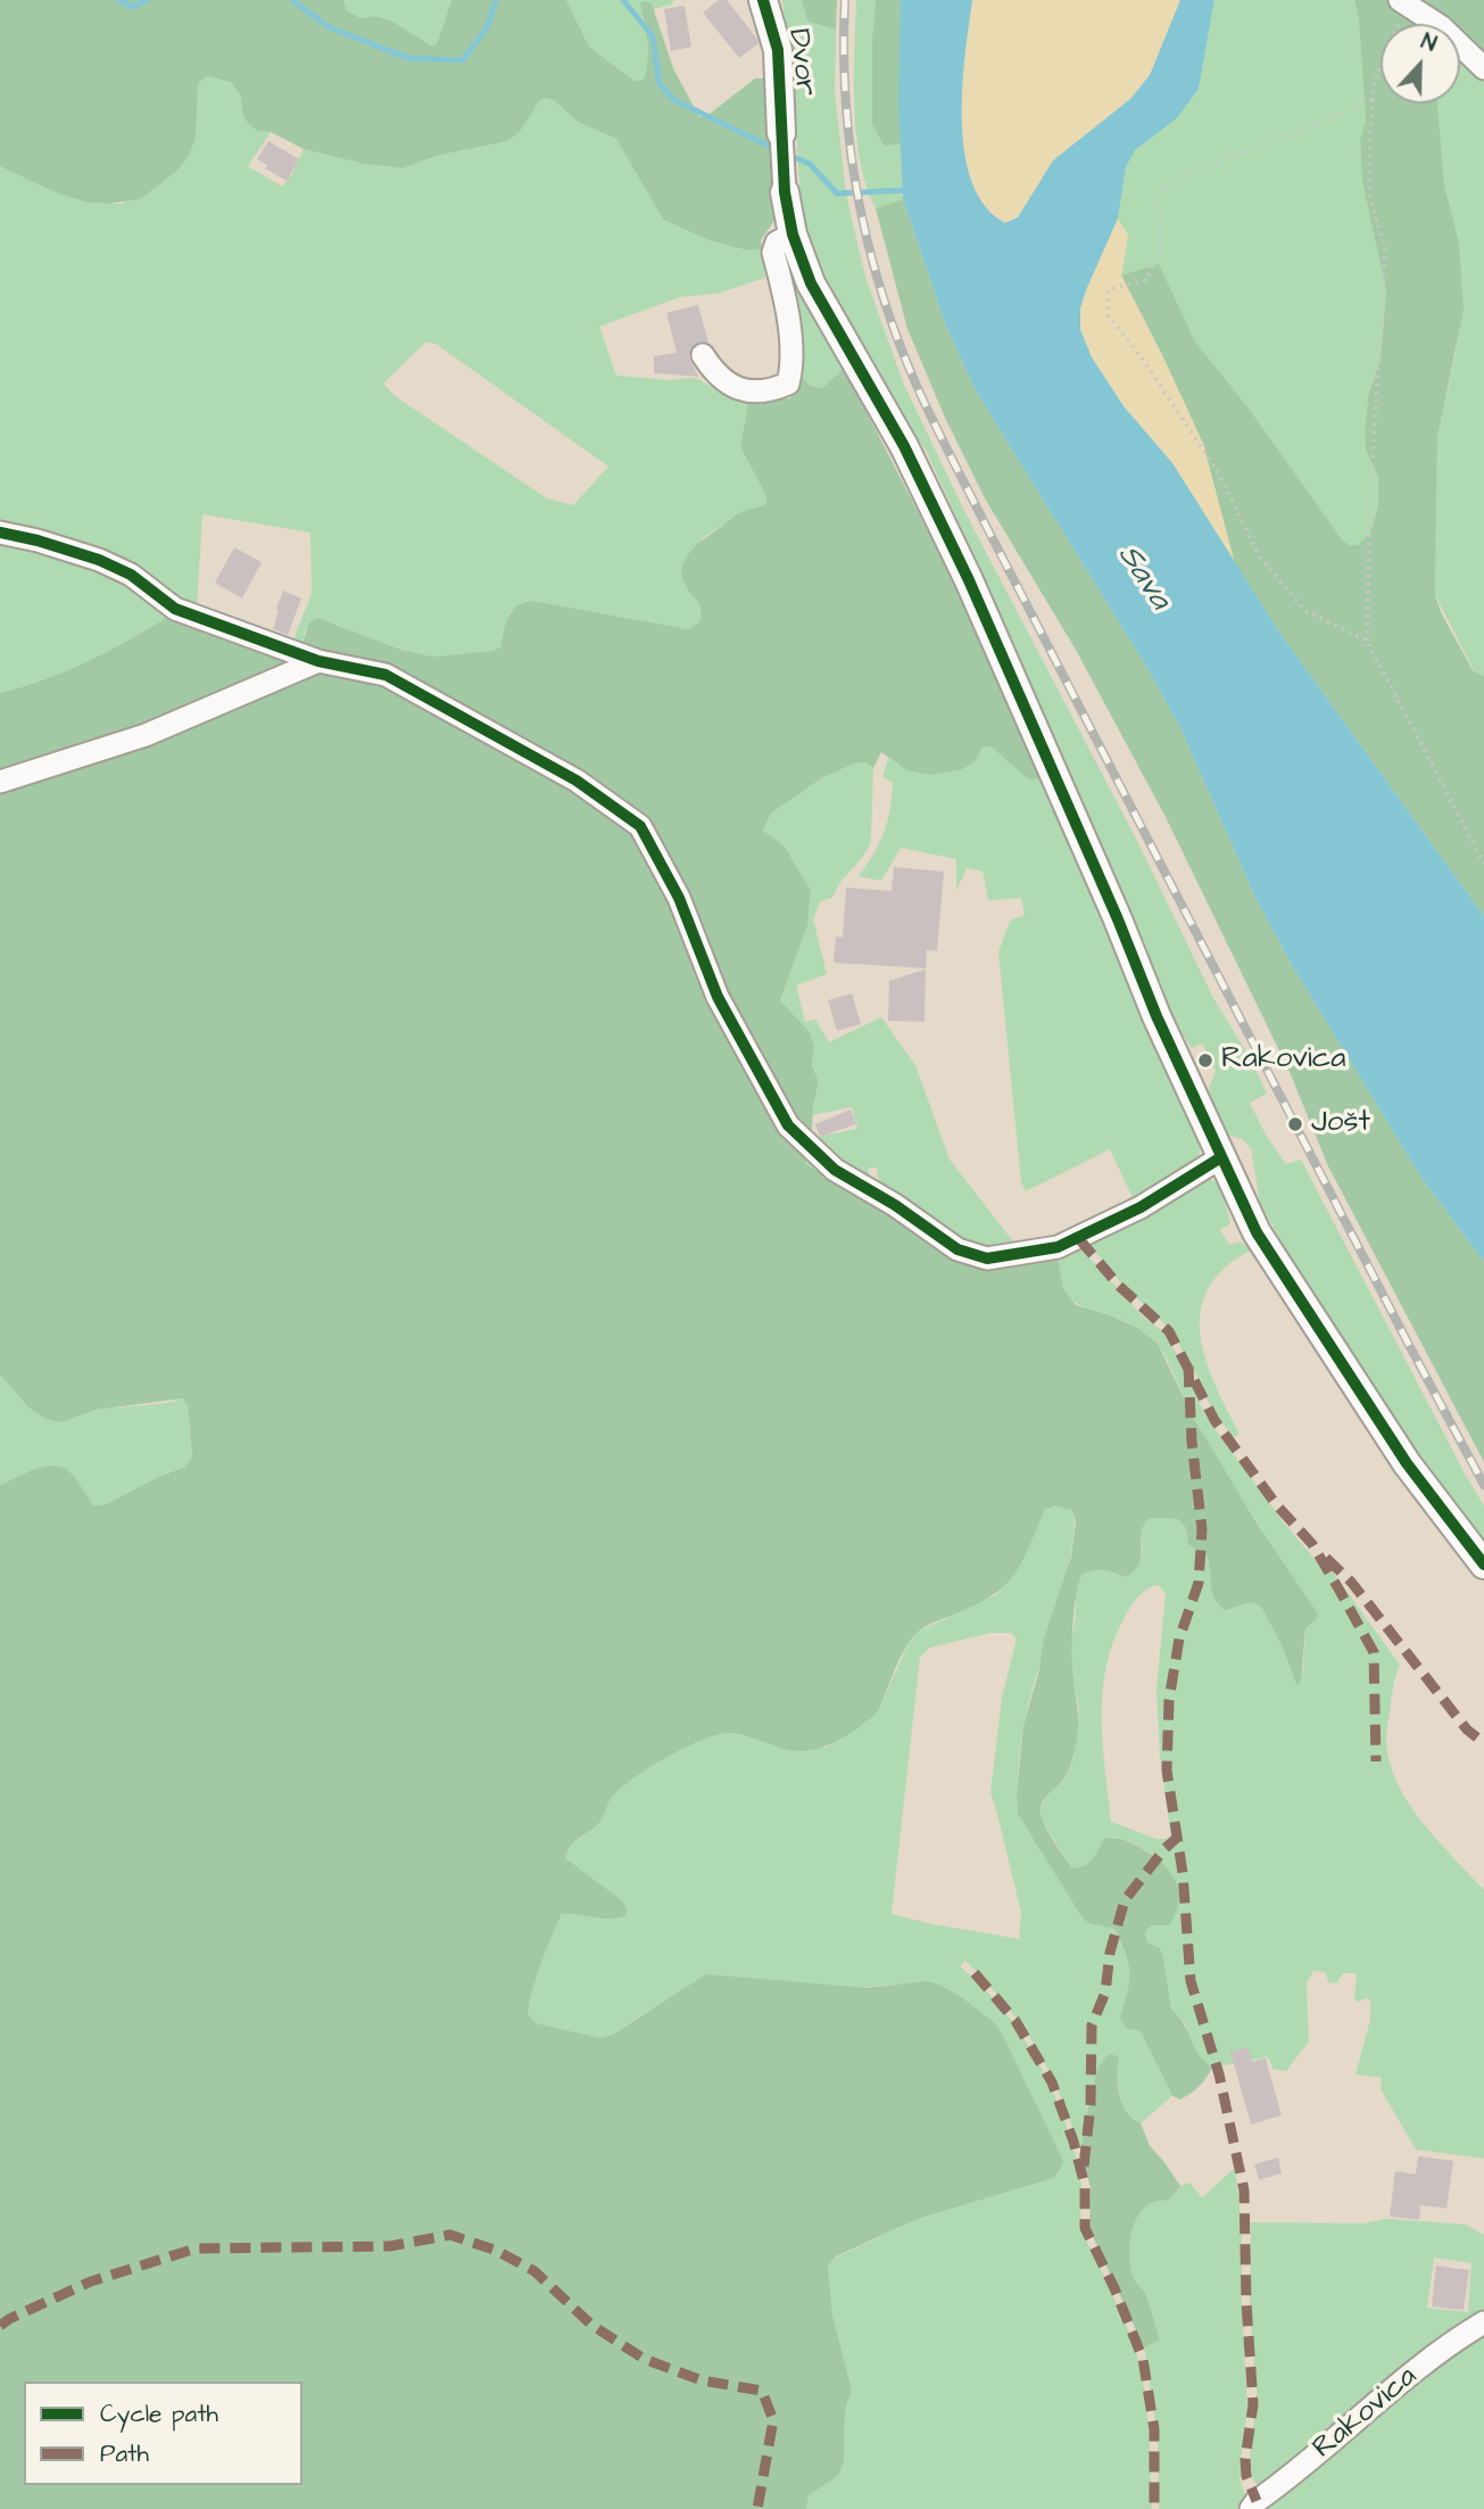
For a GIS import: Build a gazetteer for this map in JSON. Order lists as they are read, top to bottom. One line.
{"streets":{"street":["Dvor","Rakovica"]},"water":["Sava"],"places":["Rakovica","Jošt"],"legend":["Cycle path","Path"],"north":"top"}
